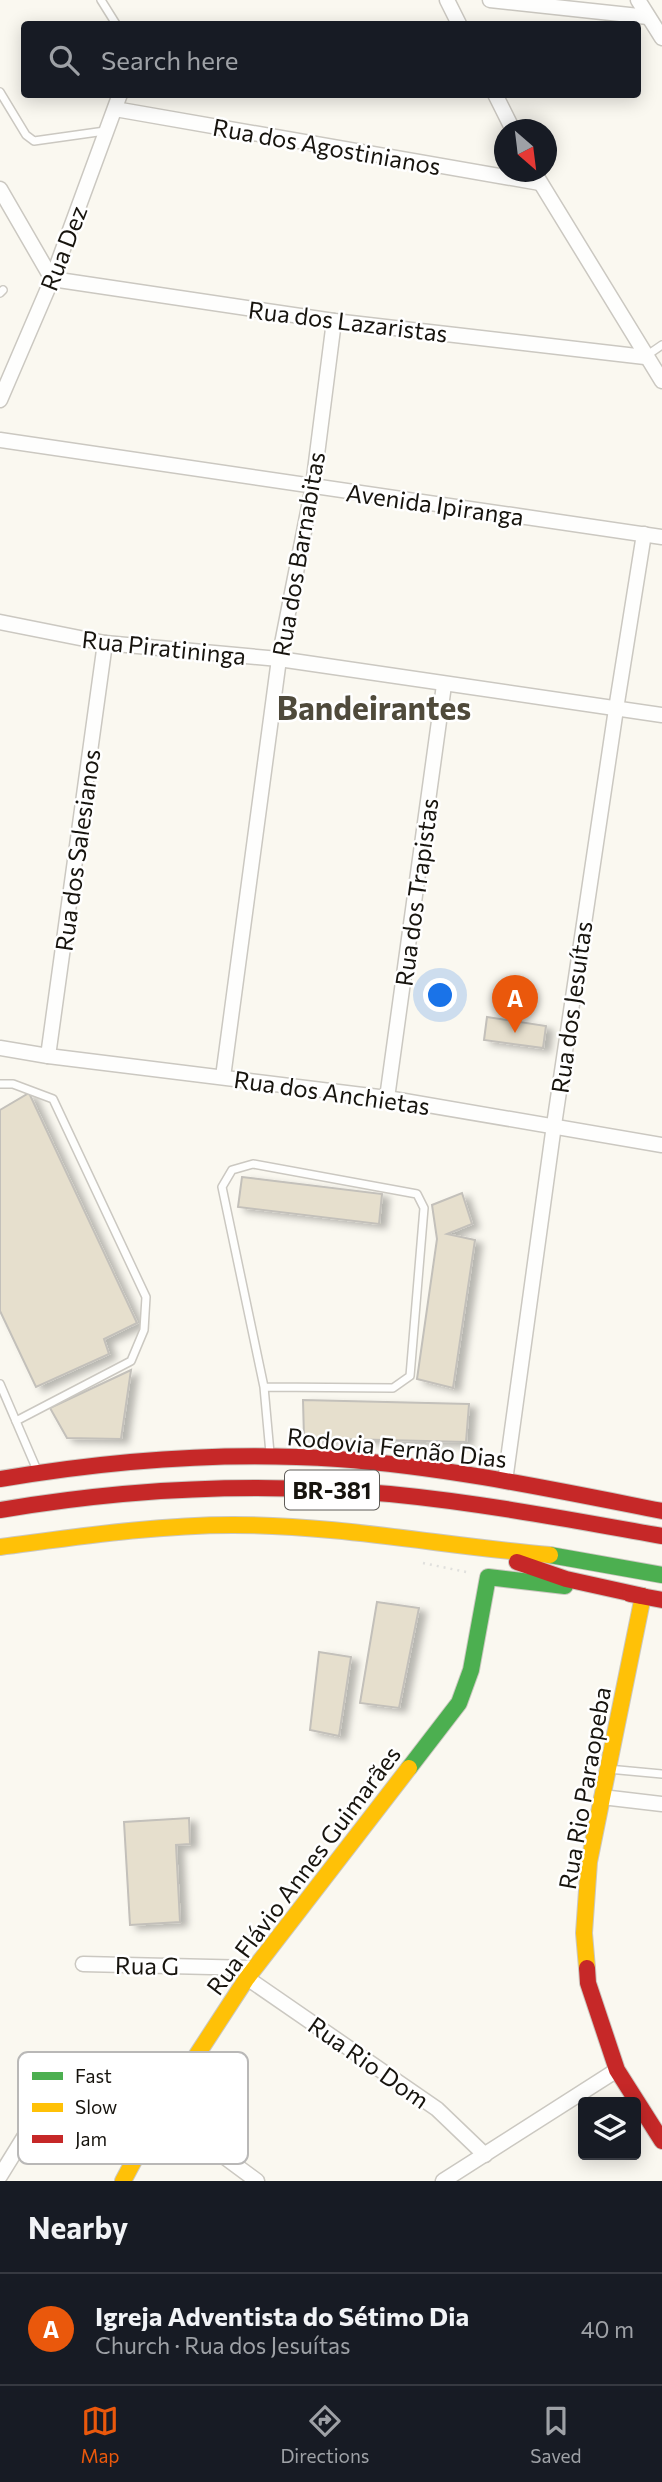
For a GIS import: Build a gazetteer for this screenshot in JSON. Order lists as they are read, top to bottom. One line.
{"streets":{"main road":["Rodovia Fernão Dias","BR-381","Rua Rio Paraopeba","Rua Flávio Annes Guimarães"],"street":["Rua dos Agostinianos","Rua Dez","Rua dos Lazaristas","Avenida Ipiranga","Rua dos Barnabitas","Rua Piratininga","Rua dos Salesianos","Rua dos Trapistas","Rua dos Jesuítas","Rua dos Anchietas","Rua G","Rua Rio Dom"]},"crossings":[["Rua dos Agostinianos","Rua Dez"],["Rua Dez","Rua dos Lazaristas"],["Rua dos Lazaristas","Rua dos Barnabitas"],["Avenida Ipiranga","Rua dos Barnabitas"],["Avenida Ipiranga","Rua dos Jesuítas"],["Rua dos Barnabitas","Rua Piratininga"],["Rua dos Barnabitas","Rua dos Anchietas"],["Rua Piratininga","Rua dos Salesianos"],["Rua Piratininga","Rua dos Trapistas"],["Rua Piratininga","Rua dos Jesuítas"],["Rua dos Salesianos","Rua dos Anchietas"],["Rua dos Trapistas","Rua dos Anchietas"],["Rua dos Jesuítas","Rua dos Anchietas"],["Rua dos Jesuítas","Rodovia Fernão Dias"],["BR-381","Rua Rio Paraopeba"],["Rua Flávio Annes Guimarães","Rua G"],["Rua Flávio Annes Guimarães","Rua Rio Dom"],["Rua G","Rua Rio Dom"]],"districts":["Bandeirantes"],"legend":["Fast","Slow","Jam"],"north":"bottom right","page":{"search":"Search here","pins":"A","heading":"Nearby","list":[{"mark":"A","name":"Igreja Adventista do Sétimo Dia","note":"Church · Rua dos Jesuítas","value":"40 m"}],"nav":["Map","Directions","Saved"]}}
